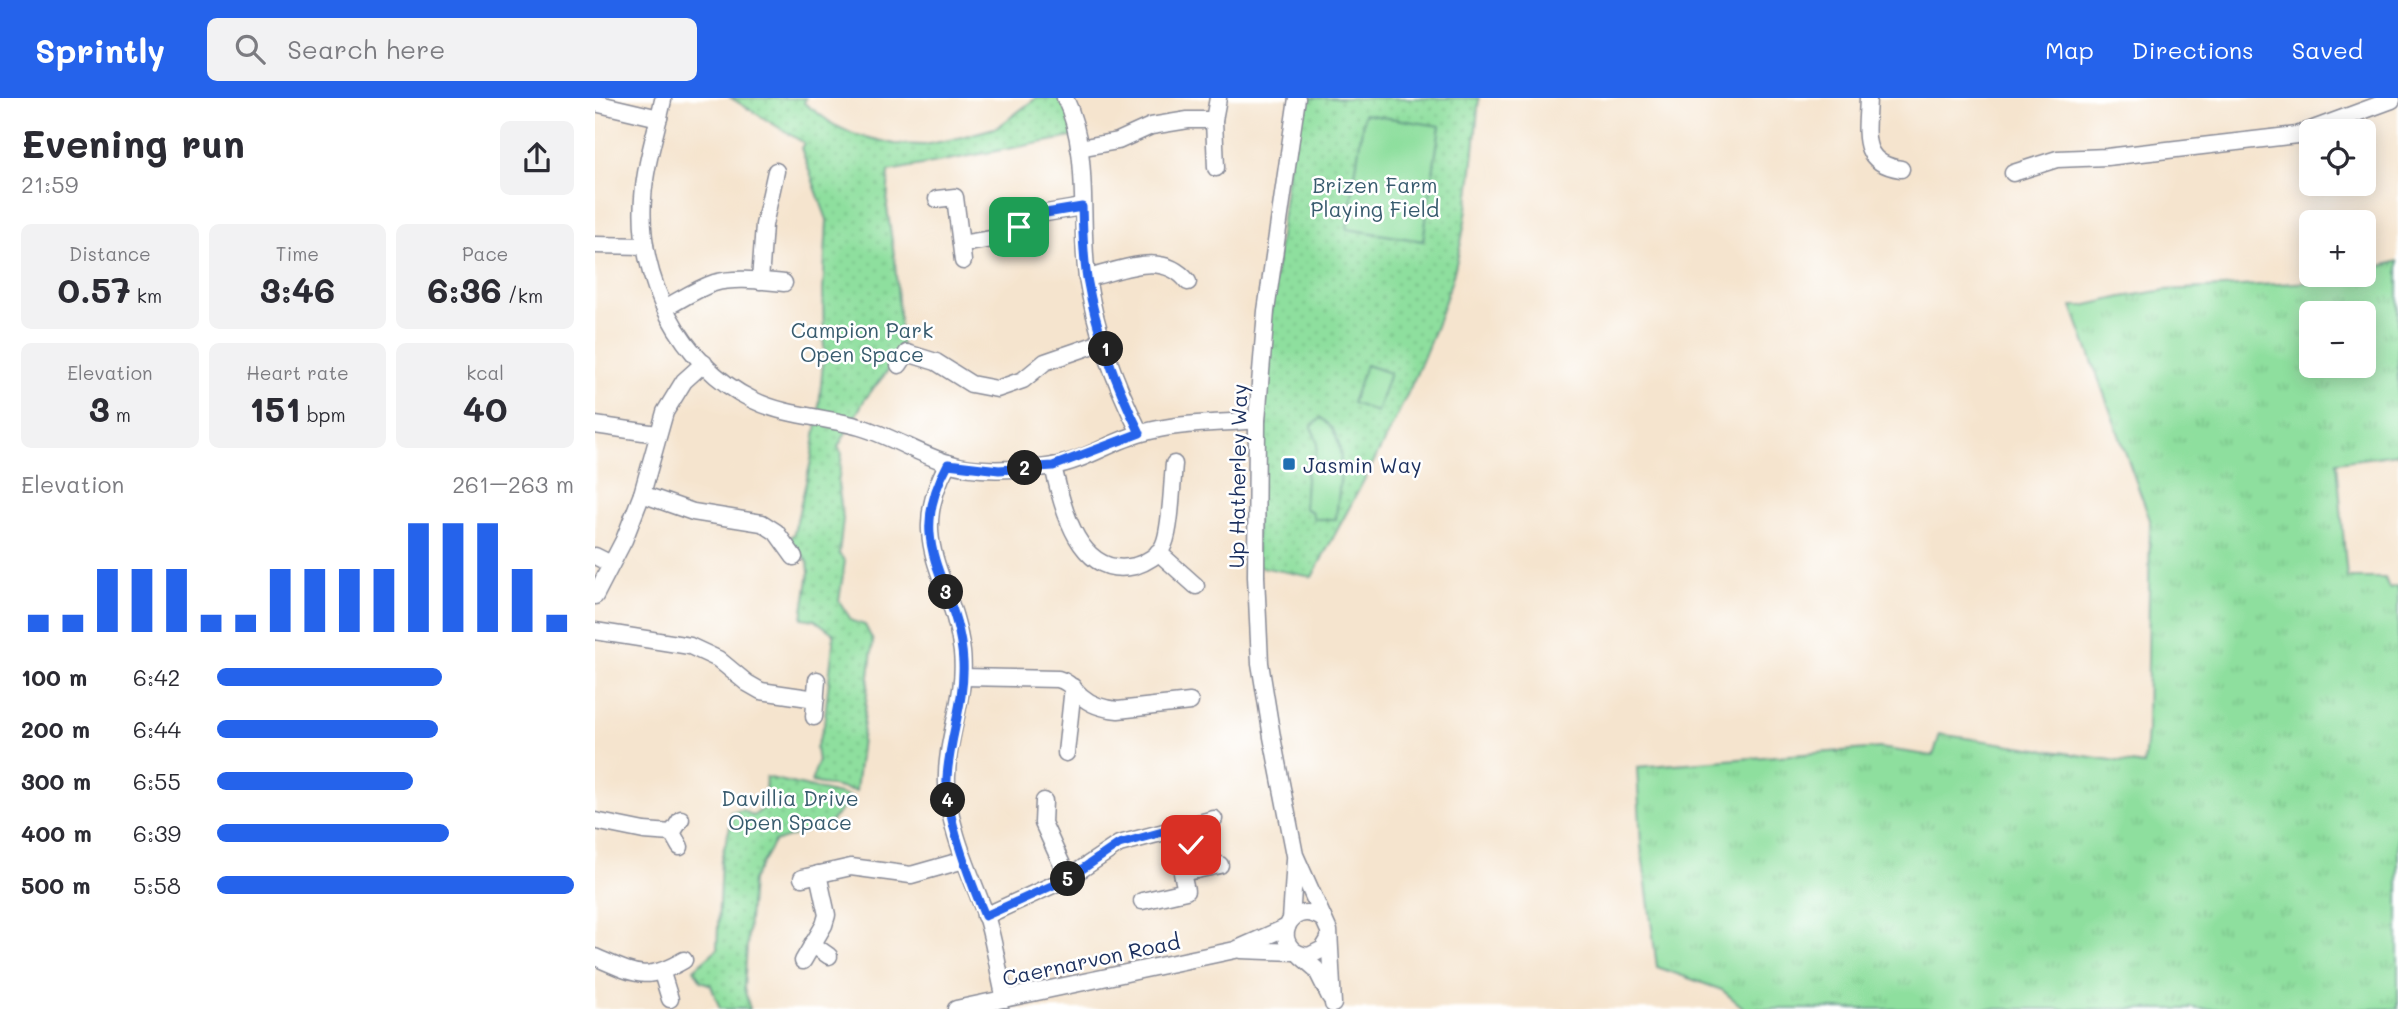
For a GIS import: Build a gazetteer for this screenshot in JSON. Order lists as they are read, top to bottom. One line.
{"streets":{"street":["Up Hatherley Way","Caernarvon Road"]},"crossings":[["Up Hatherley Way","Caernarvon Road"]],"parks":["Brizen Farm Playing Field","Campion Park Open Space","Davillia Drive Open Space"],"places":{"transit":["Jasmin Way"]},"page":{"header":"Sprintly","search":"Search here","nav":["Map","Directions","Saved"],"heading":["Evening run","21:59"],"map_buttons":["+","−"],"stats":[["Distance","0.57 km"],["Time","3:46"],["Pace","6:36 /km"],["Elevation","3 m"],["Heart rate","151 bpm"],["kcal","40"]],"pins":["1","2","3","4","5"],"chart":["Elevation","261–263 m"],"list":[{"name":"100 m","note":"6:42"},{"name":"200 m","note":"6:44"},{"name":"300 m","note":"6:55"},{"name":"400 m","note":"6:39"},{"name":"500 m","note":"5:58"}]}}
